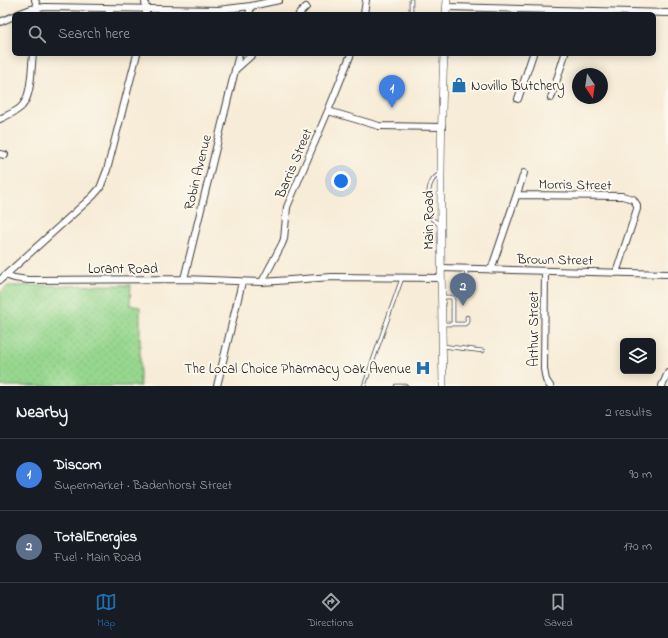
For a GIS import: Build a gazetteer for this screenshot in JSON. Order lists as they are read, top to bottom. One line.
{"streets":{"street":["Barris Street","Robin Avenue","Morris Street","Main Road","Brown Street","Lorant Road","Arthur Street"]},"crossings":[["Robin Avenue","Lorant Road"],["Morris Street","Brown Street"],["Main Road","Brown Street"],["Brown Street","Arthur Street"]],"places":{"shop":["Novillo Butchery"],"hospital":["The Local Choice Pharmacy Oak Avenue"]},"north":"bottom","page":{"search":"Search here","pins":["1","2"],"heading":["Nearby","2 results"],"list":[{"mark":"1","name":"Discom","note":"Supermarket · Badenhorst Street","value":"90 m"},{"mark":"2","name":"TotalEnergies","note":"Fuel · Main Road","value":"170 m"}],"nav":["Map","Directions","Saved"]}}
